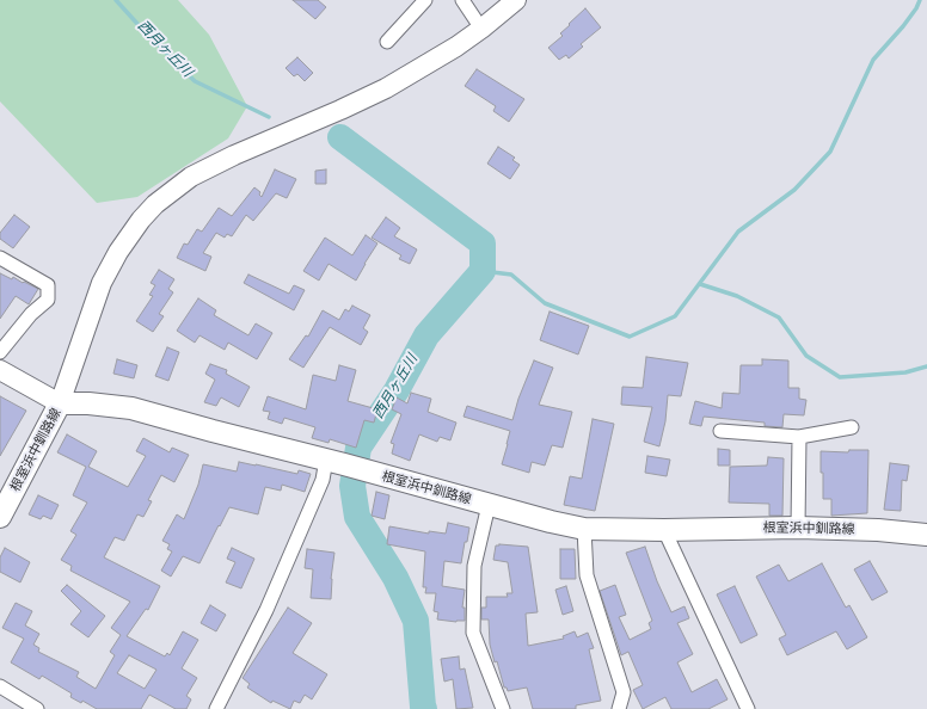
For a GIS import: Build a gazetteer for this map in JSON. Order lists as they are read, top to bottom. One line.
{"streets":{"main road":["根室浜中釧路線"]},"water":["西月ヶ丘川"]}
